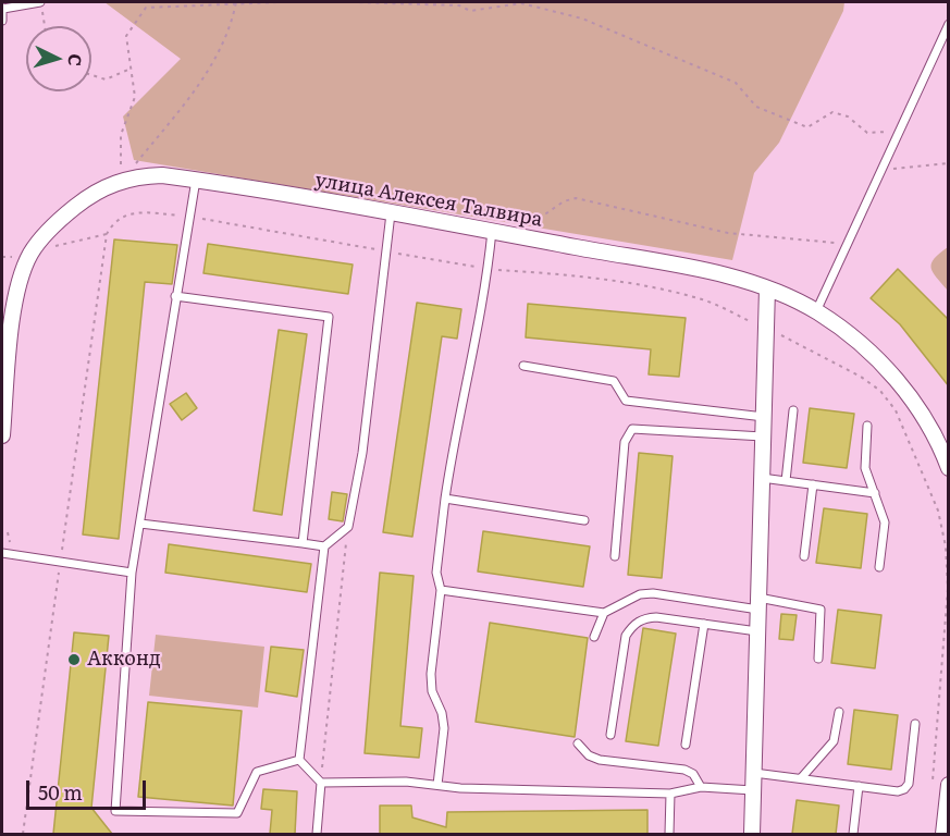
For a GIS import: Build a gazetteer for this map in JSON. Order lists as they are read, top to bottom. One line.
{"streets":{"street":["улица Алексея Талвира"]},"places":["Акконд"],"scale_bar":"50 m","north":"right"}
